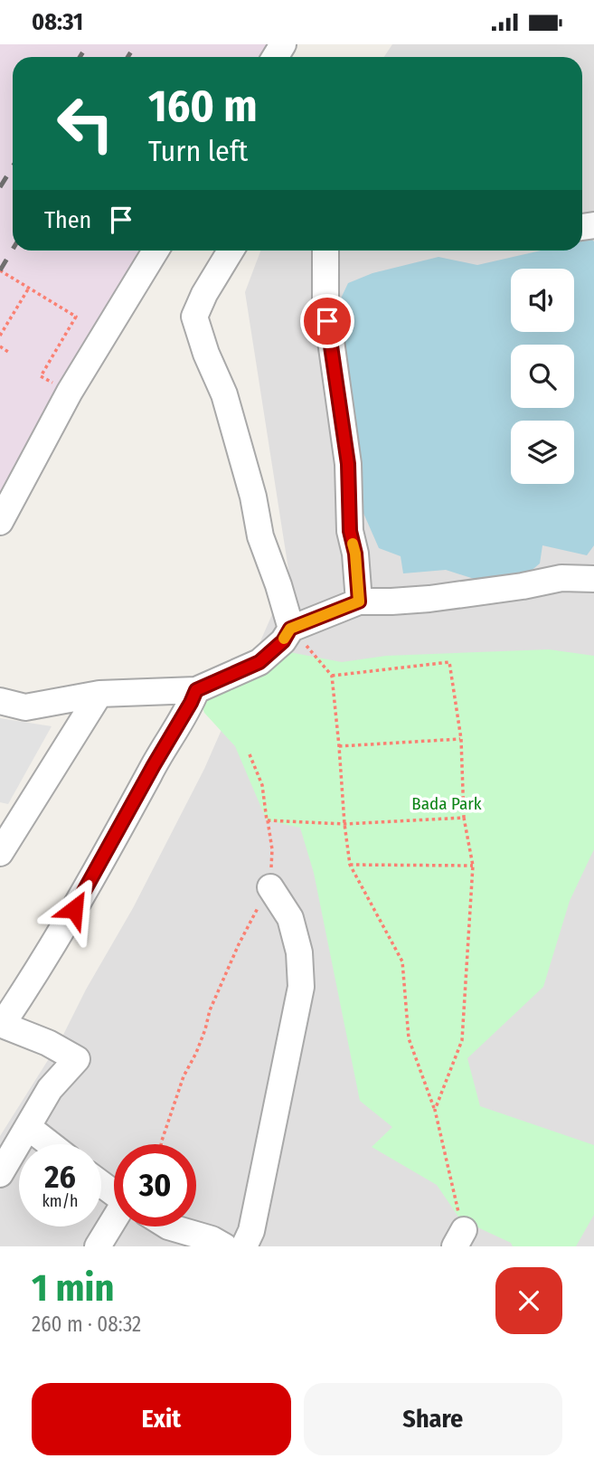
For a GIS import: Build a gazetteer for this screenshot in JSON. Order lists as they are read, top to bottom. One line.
{"parks":["Bada Park"],"page":{"status":"08:31","turn":["160 m","Turn left"],"then":"Then","speed":"26 km/h","limit":"30","heading":["1 min","260 m · 08:32"],"buttons":["Exit","Share"]}}
